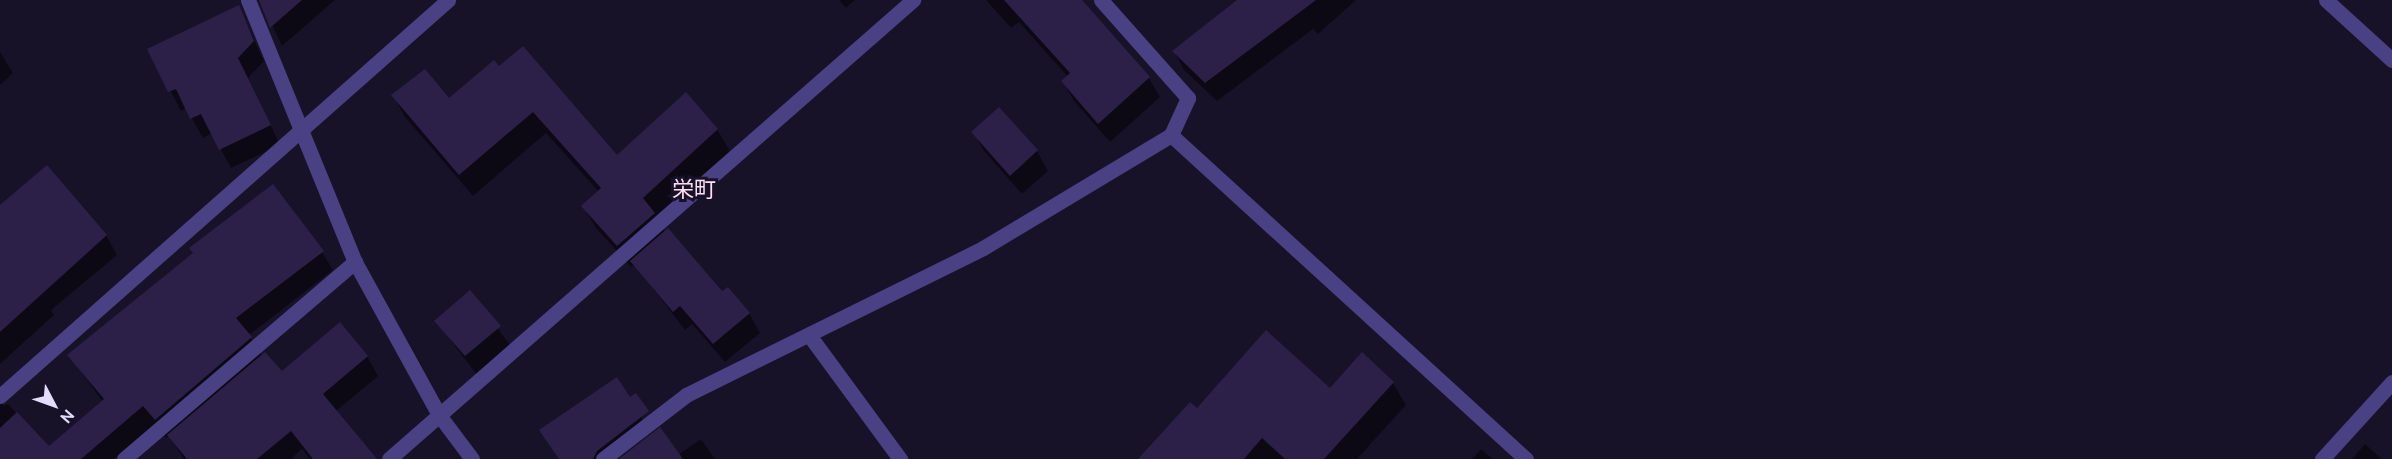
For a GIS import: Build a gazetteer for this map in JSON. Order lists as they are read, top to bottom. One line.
{"districts":["栄町"],"north":"bottom right"}
